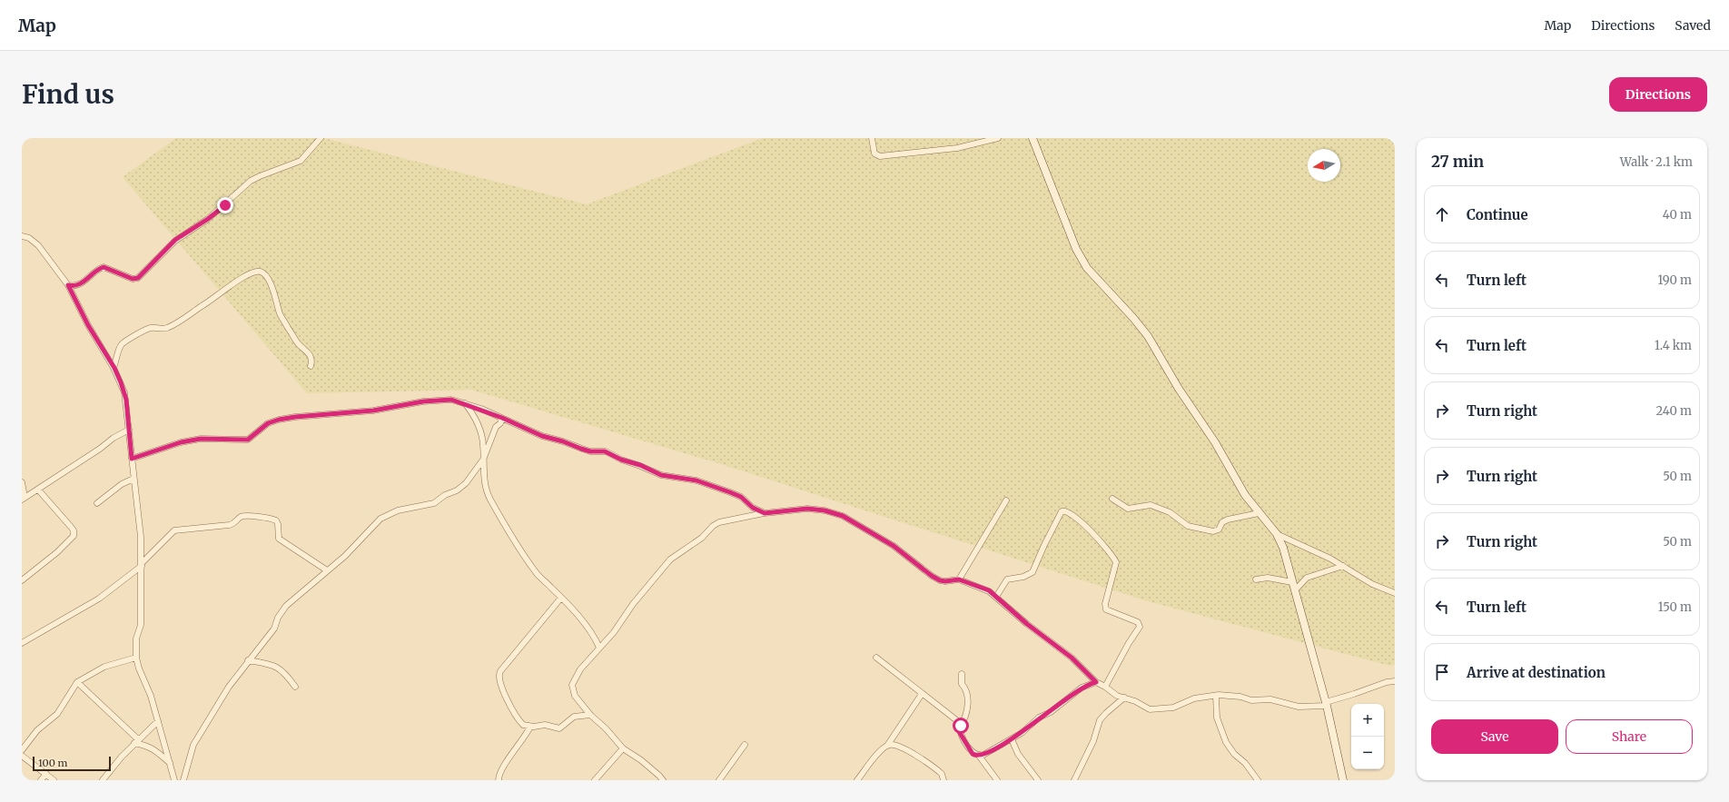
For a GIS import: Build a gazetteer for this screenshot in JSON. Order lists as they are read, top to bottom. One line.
{"scale_bar":"100 m","north":"left","page":{"header":"Map","nav":["Map","Directions","Saved"],"buttons":["Directions",["Save","Share"]],"title":"Find us","heading":["27 min","Walk · 2.1 km"],"list":[["Continue","40 m"],["Turn left","190 m"],["Turn left","1.4 km"],["Turn right","240 m"],["Turn right","50 m"],["Turn right","50 m"],["Turn left","150 m"],"Arrive at destination"],"map_buttons":["+","−"],"scale":"100 m"}}
